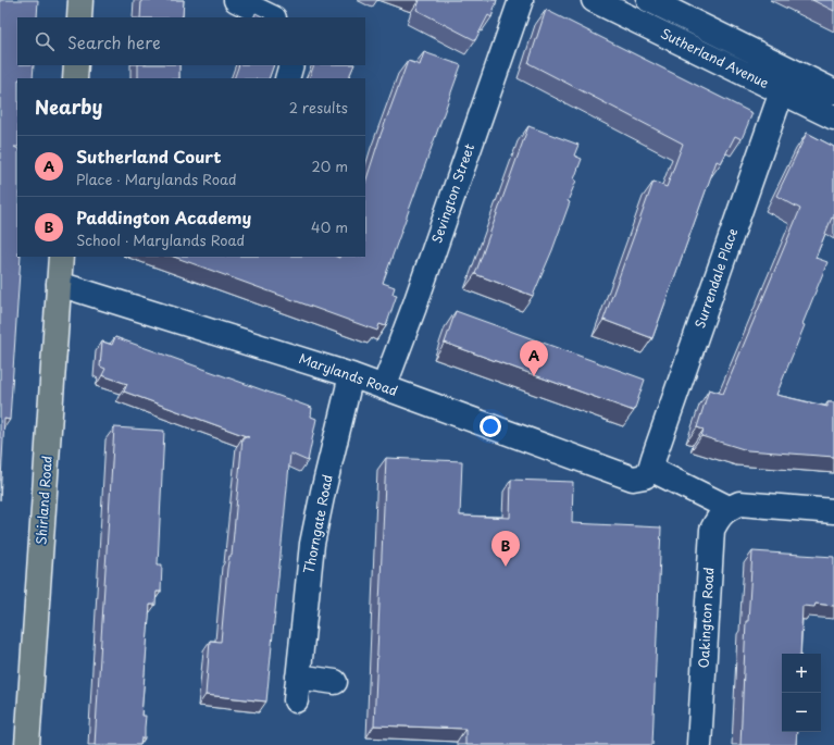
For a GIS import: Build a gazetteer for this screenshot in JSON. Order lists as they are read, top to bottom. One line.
{"streets":{"main road":["Shirland Road"],"street":["Sutherland Avenue","Sevington Street","Surrendale Place","Marylands Road","Thorngate Road","Oakington Road"]},"crossings":[["Sutherland Avenue","Surrendale Place"],["Sevington Street","Marylands Road"],["Surrendale Place","Marylands Road"],["Marylands Road","Shirland Road"],["Marylands Road","Thorngate Road"],["Marylands Road","Oakington Road"]],"page":{"search":"Search here","heading":["Nearby","2 results"],"list":[{"mark":"A","name":"Sutherland Court","note":"Place · Marylands Road","value":"20 m"},{"mark":"B","name":"Paddington Academy","note":"School · Marylands Road","value":"40 m"}],"pins":["A","B"],"map_buttons":["+","−"]}}
